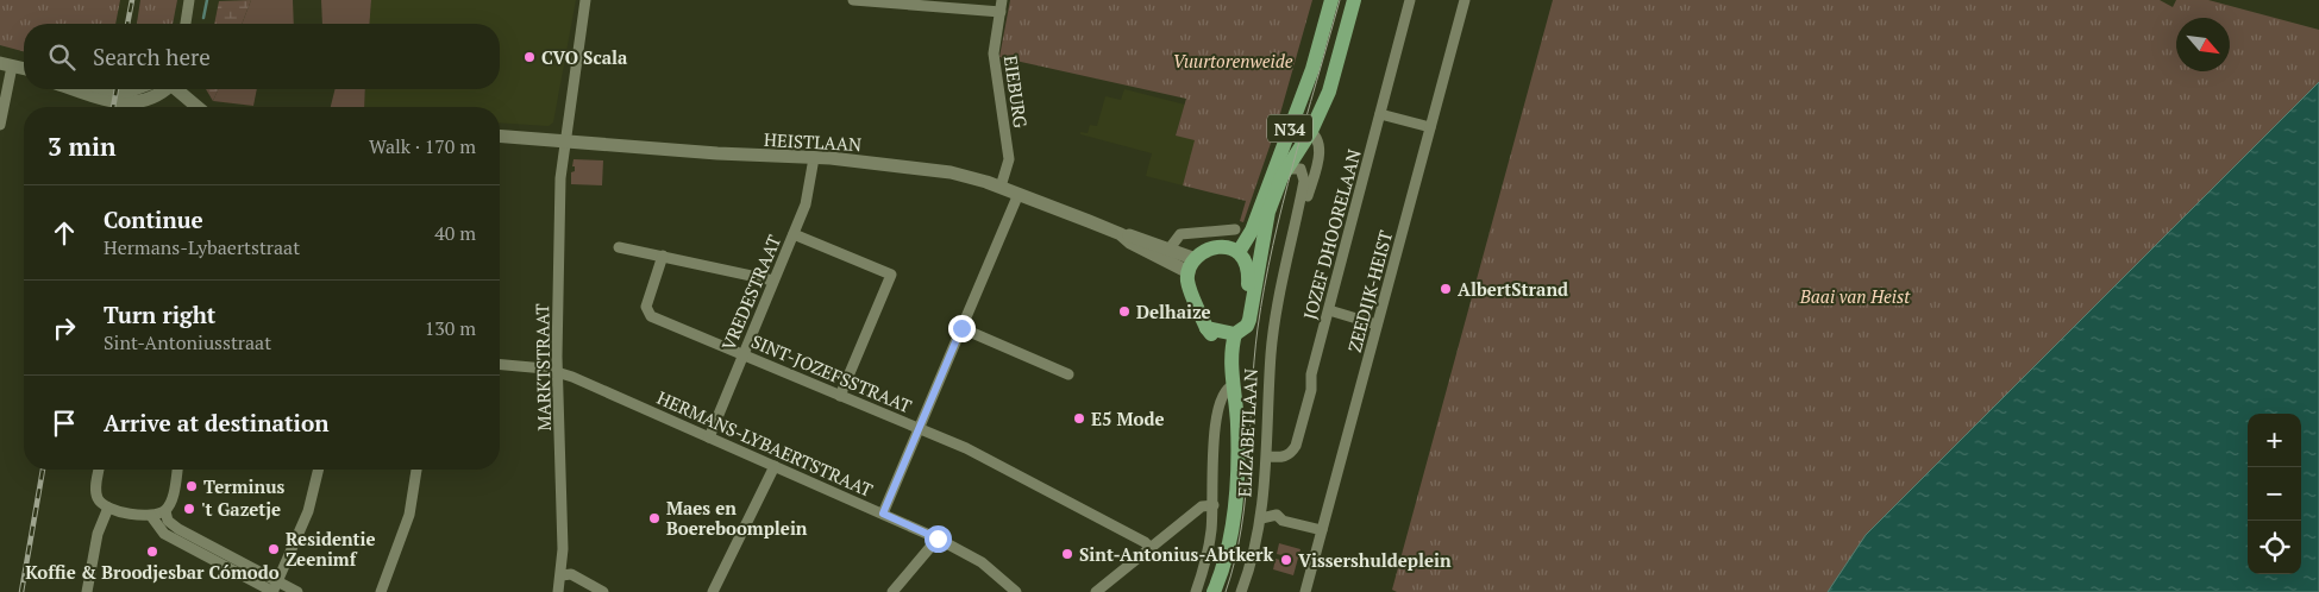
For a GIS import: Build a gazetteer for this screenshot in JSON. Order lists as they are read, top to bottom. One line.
{"streets":{"main road":["N34","HEISTLAAN"],"street":["EIEBURG","JOZEF DHOORELAAN","ZEEDIJK-HEIST","VREDESTRAAT","MARKTSTRAAT","SINT-JOZEFSSTRAAT","ELIZABETLAAN","HERMANS-LYBAERTSTRAAT"]},"crossings":[["EIEBURG","HEISTLAAN"],["N34","HEISTLAAN"],["N34","ELIZABETLAAN"],["HEISTLAAN","VREDESTRAAT"],["HEISTLAAN","MARKTSTRAAT"],["JOZEF DHOORELAAN","ELIZABETLAAN"],["VREDESTRAAT","SINT-JOZEFSSTRAAT"],["VREDESTRAAT","HERMANS-LYBAERTSTRAAT"],["MARKTSTRAAT","HERMANS-LYBAERTSTRAAT"]],"parks":["Vuurtorenweide","Baai van Heist"],"places":["CVO Scala","AlbertStrand","Delhaize","E5 Mode","Terminus","'t Gazetje","Maes en Boereboomplein","Residentie Zeenimf","Koffie & Broodjesbar Cómodo","Sint-Antonius-Abtkerk","Vissershuldeplein"],"north":"bottom right","page":{"search":"Search here","heading":["3 min","Walk · 170 m"],"list":[["Continue","Hermans-Lybaertstraat","40 m"],["Turn right","Sint-Antoniusstraat","130 m"],"Arrive at destination"],"map_buttons":["+","−"]}}
